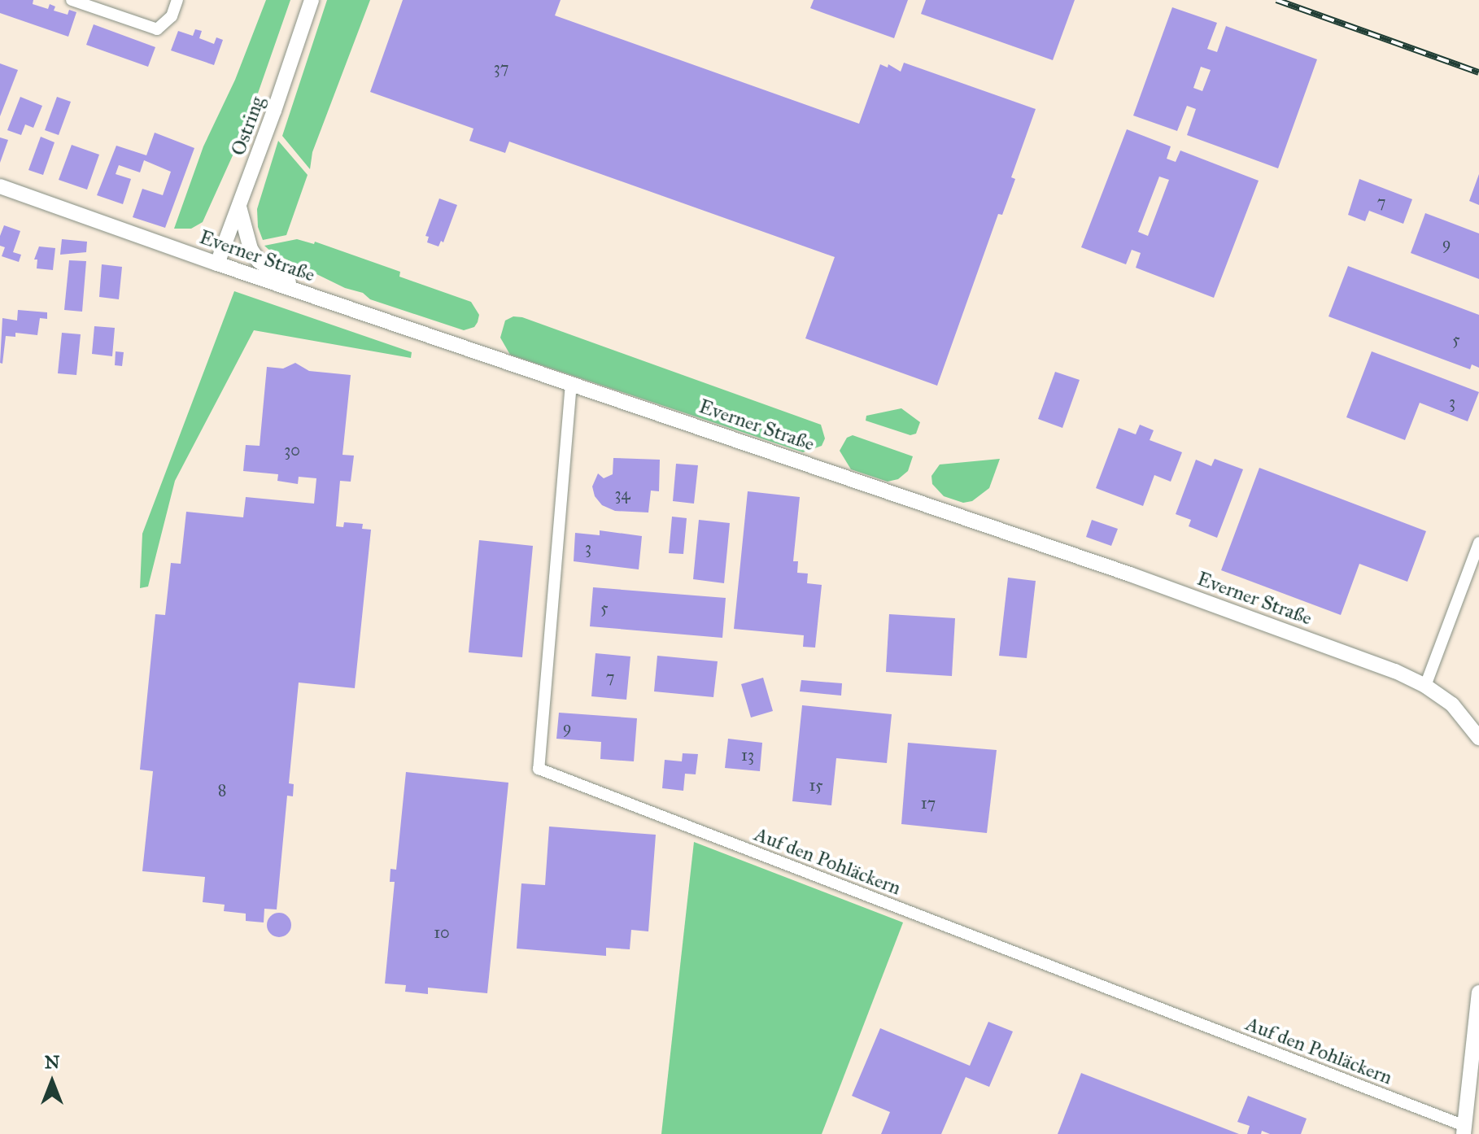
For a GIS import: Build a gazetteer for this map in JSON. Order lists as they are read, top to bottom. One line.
{"streets":{"street":["Ostring","Everner Straße","Auf den Pohläckern"]},"crossings":[["Ostring","Everner Straße"],["Everner Straße","Auf den Pohläckern"]],"house_numbers":["37","7","9","5","3","30","34","3","5","7","9","13","15","8","17","10"],"north":"top"}
